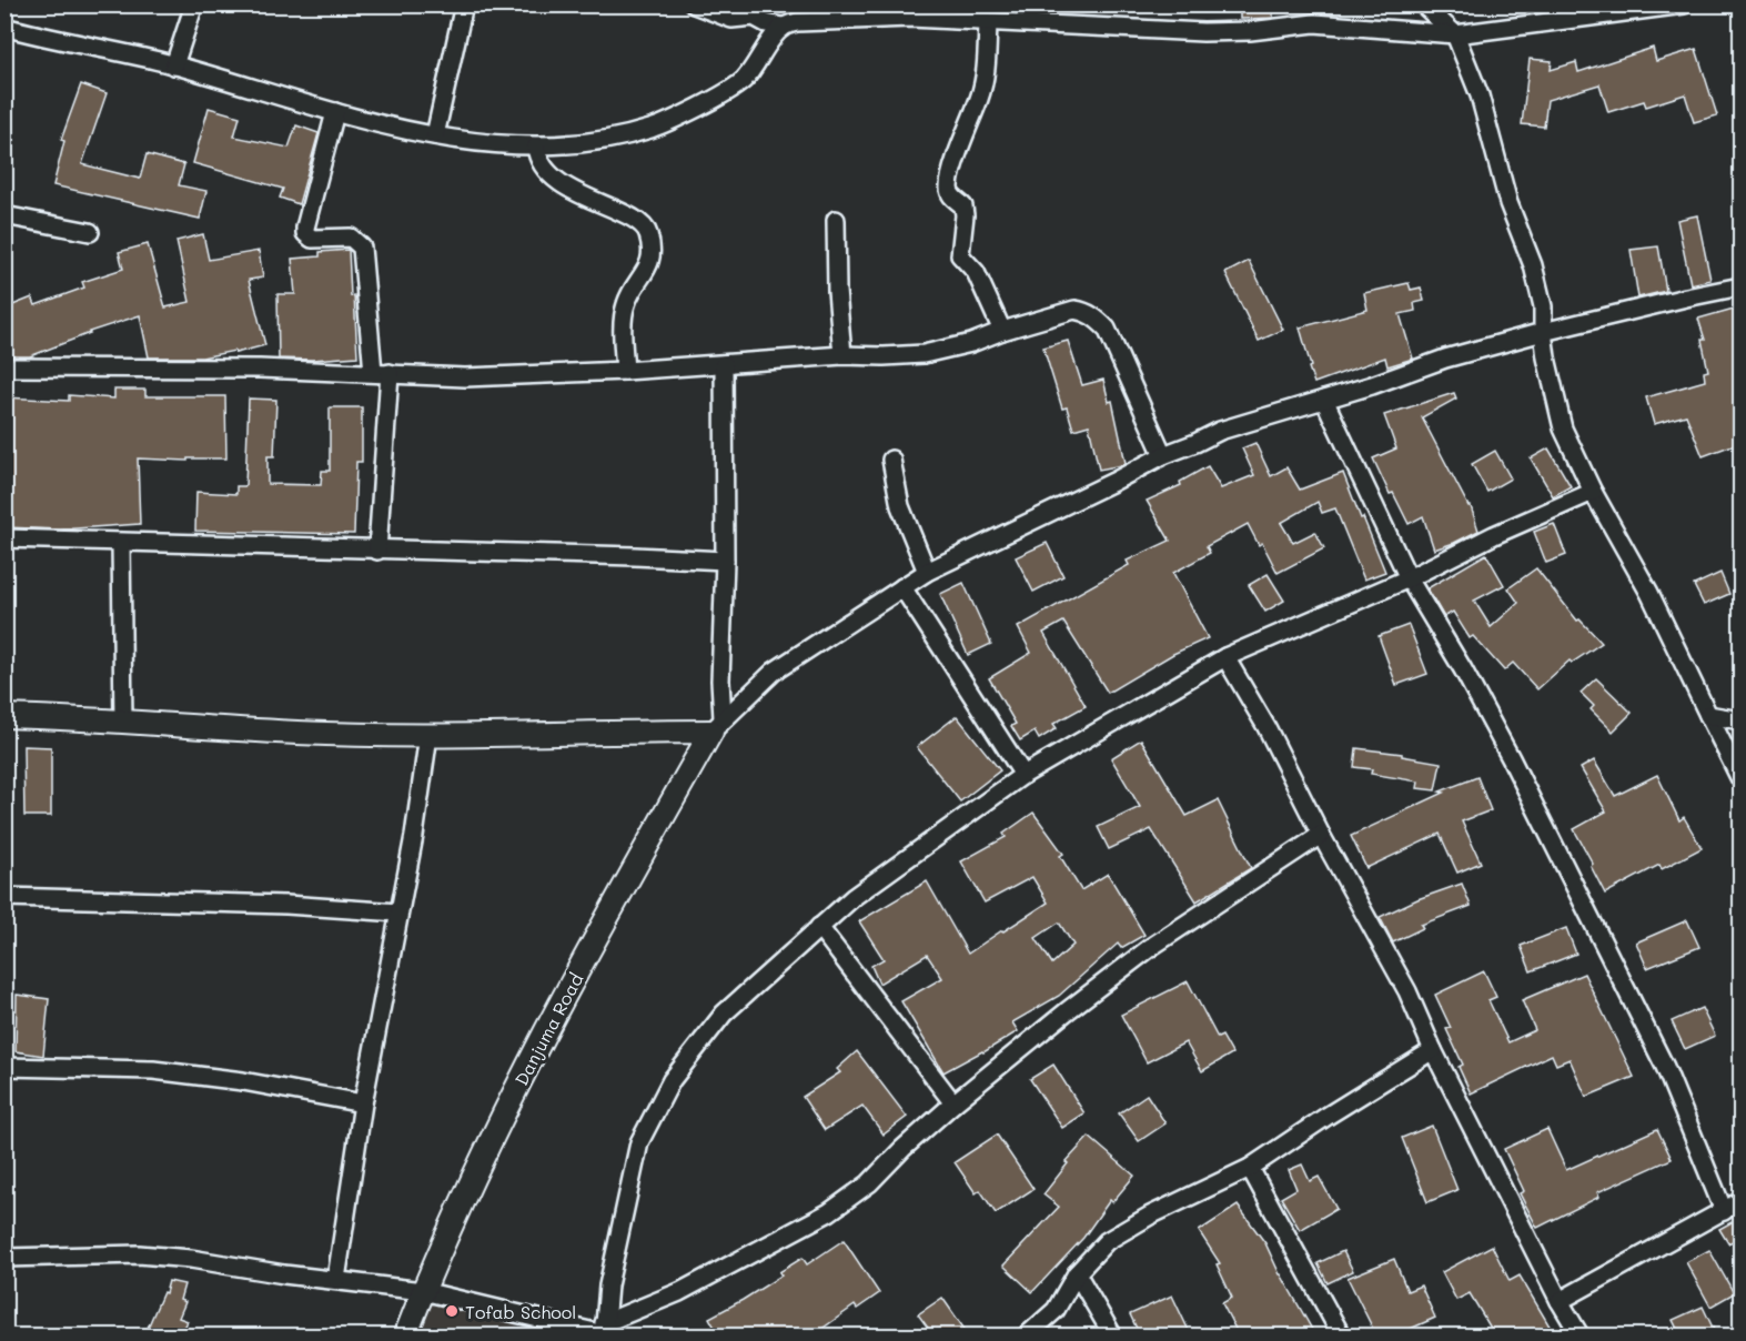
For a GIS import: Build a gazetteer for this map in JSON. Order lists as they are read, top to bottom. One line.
{"streets":{"street":["Danjuma Road"]},"places":["Tofab School"]}
